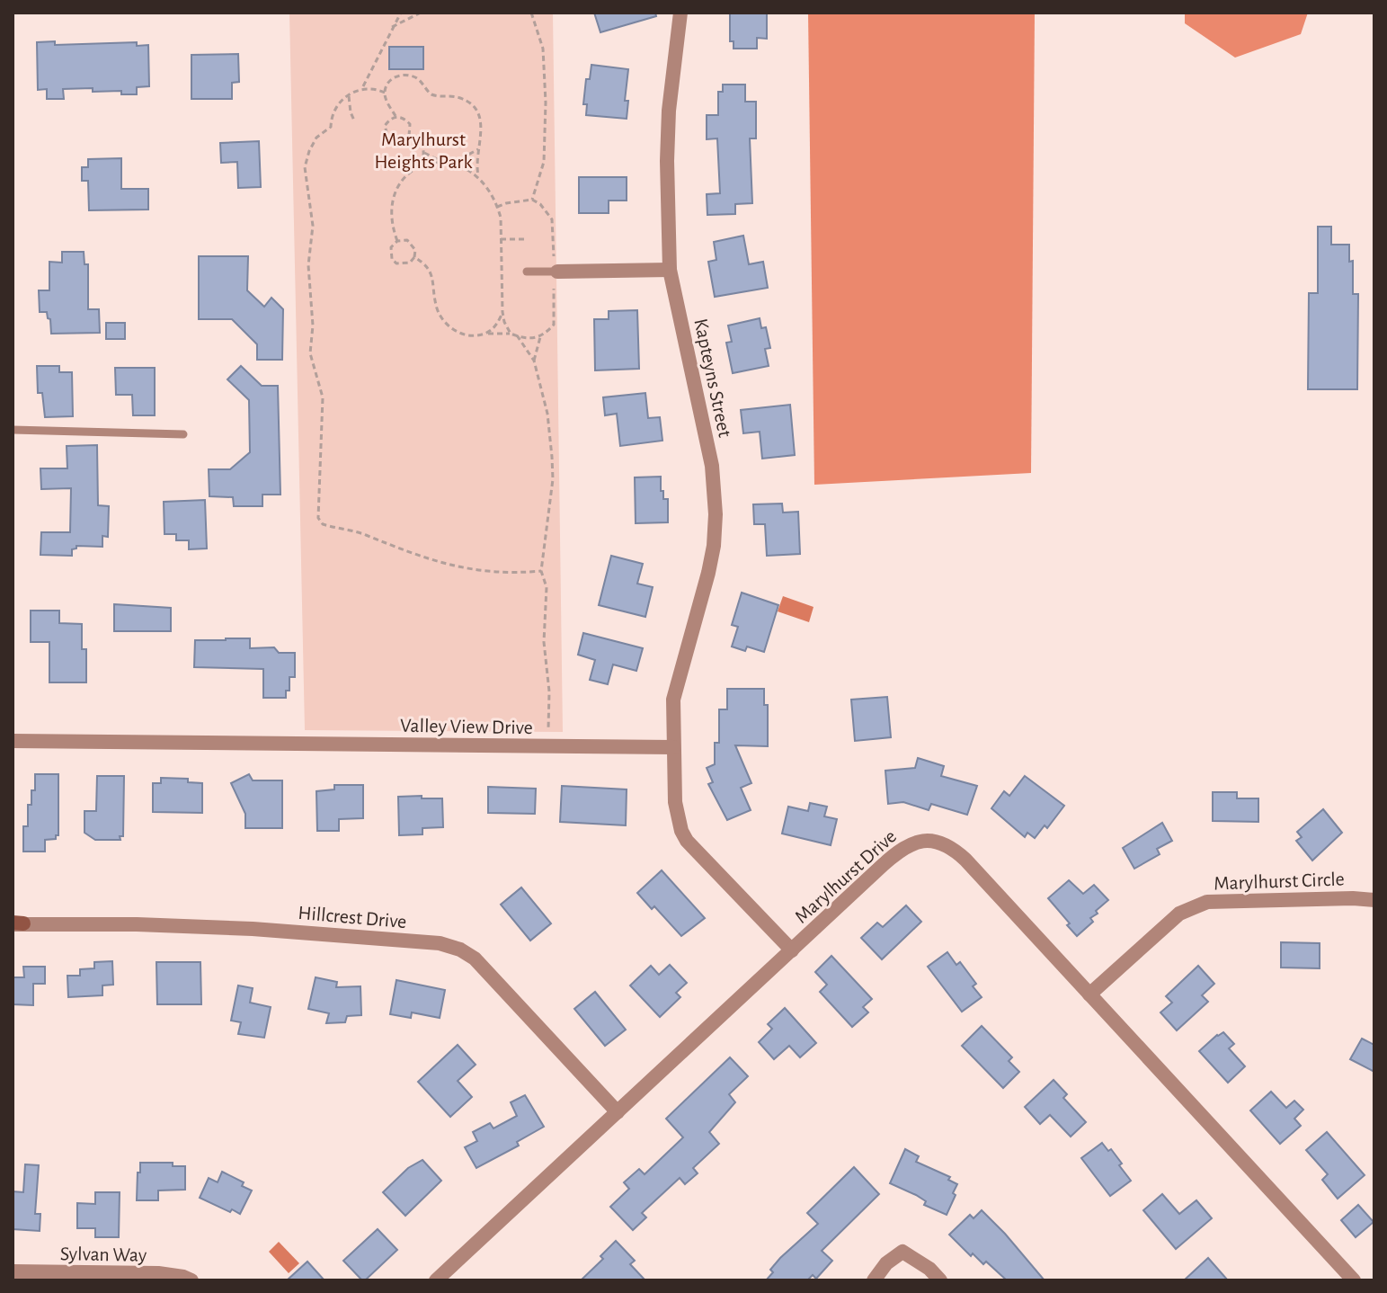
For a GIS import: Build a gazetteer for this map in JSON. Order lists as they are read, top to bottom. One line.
{"streets":{"street":["Kapteyns Street","Valley View Drive","Marylhurst Drive","Marylhurst Circle","Hillcrest Drive","Sylvan Way"]},"crossings":[["Kapteyns Street","Valley View Drive"],["Marylhurst Drive","Marylhurst Circle"],["Marylhurst Drive","Hillcrest Drive"]],"parks":["Marylhurst Heights Park"]}
